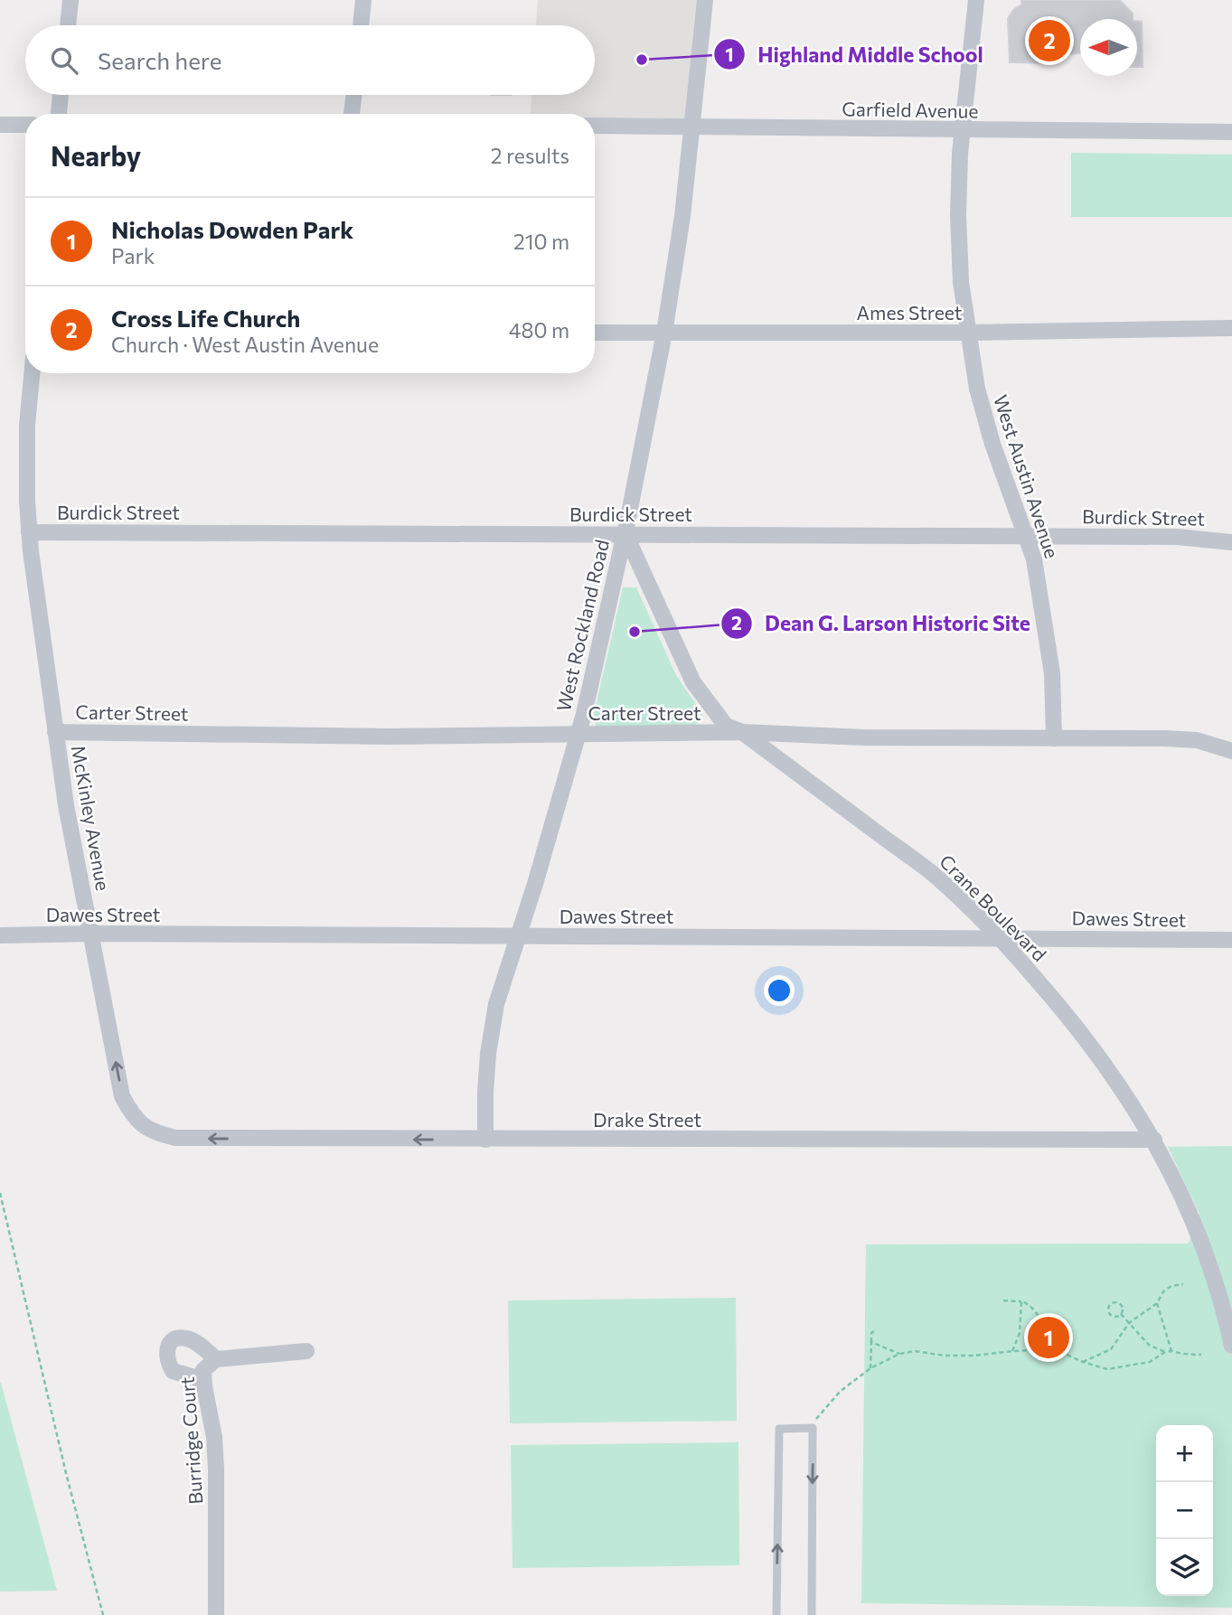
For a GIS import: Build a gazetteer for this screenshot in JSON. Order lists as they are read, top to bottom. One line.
{"streets":{"street":["Garfield Avenue","Ames Street","West Austin Avenue","Burdick Street","West Rockland Road","Carter Street","McKinley Avenue","Crane Boulevard","Dawes Street","Drake Street","Burridge Court"]},"crossings":[["Garfield Avenue","West Austin Avenue"],["Garfield Avenue","West Rockland Road"],["Ames Street","West Austin Avenue"],["Ames Street","West Rockland Road"],["West Austin Avenue","Burdick Street"],["West Austin Avenue","Carter Street"],["Burdick Street","West Rockland Road"],["Burdick Street","McKinley Avenue"],["Burdick Street","Crane Boulevard"],["West Rockland Road","Carter Street"],["West Rockland Road","Crane Boulevard"],["West Rockland Road","Dawes Street"],["West Rockland Road","Drake Street"],["Carter Street","McKinley Avenue"],["Carter Street","Crane Boulevard"],["McKinley Avenue","Dawes Street"],["McKinley Avenue","Drake Street"],["Crane Boulevard","Dawes Street"],["Crane Boulevard","Drake Street"]],"places":["Highland Middle School","Dean G. Larson Historic Site"],"north":"left","page":{"pins":["2","1"],"search":"Search here","heading":["Nearby","2 results"],"list":[{"mark":"1","name":"Nicholas Dowden Park","note":"Park","value":"210 m"},{"mark":"2","name":"Cross Life Church","note":"Church · West Austin Avenue","value":"480 m"}],"map_buttons":["+","−"]}}
